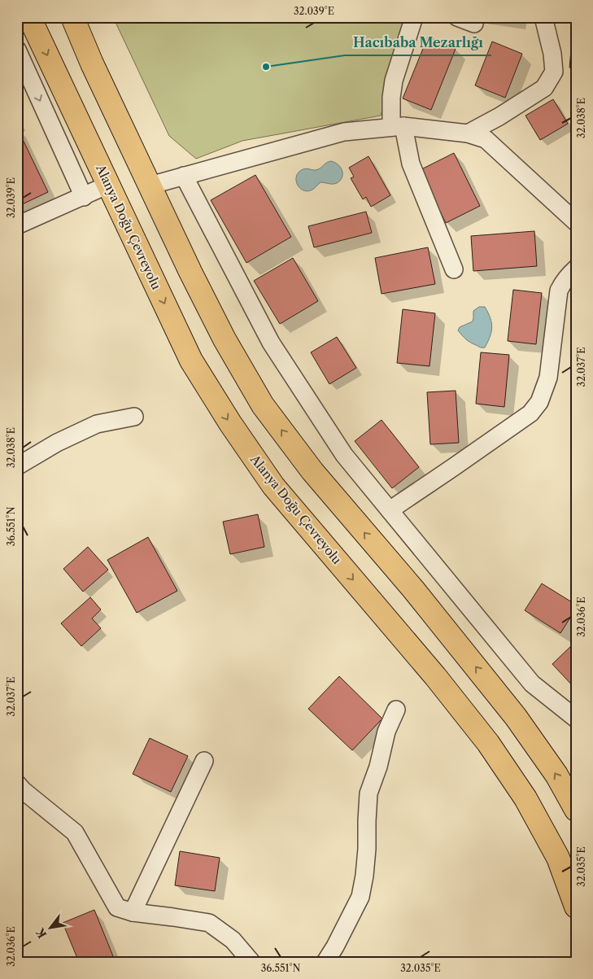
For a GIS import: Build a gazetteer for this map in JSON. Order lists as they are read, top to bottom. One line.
{"streets":{"highway":["Alanya Doğu Çevreyolu"]},"places":["Hacıbaba Mezarlığı"],"north":"bottom left","coordinates":["32.039°E","32.038°E","32.037°E","36.551°N","32.036°E","32.035°E"]}
